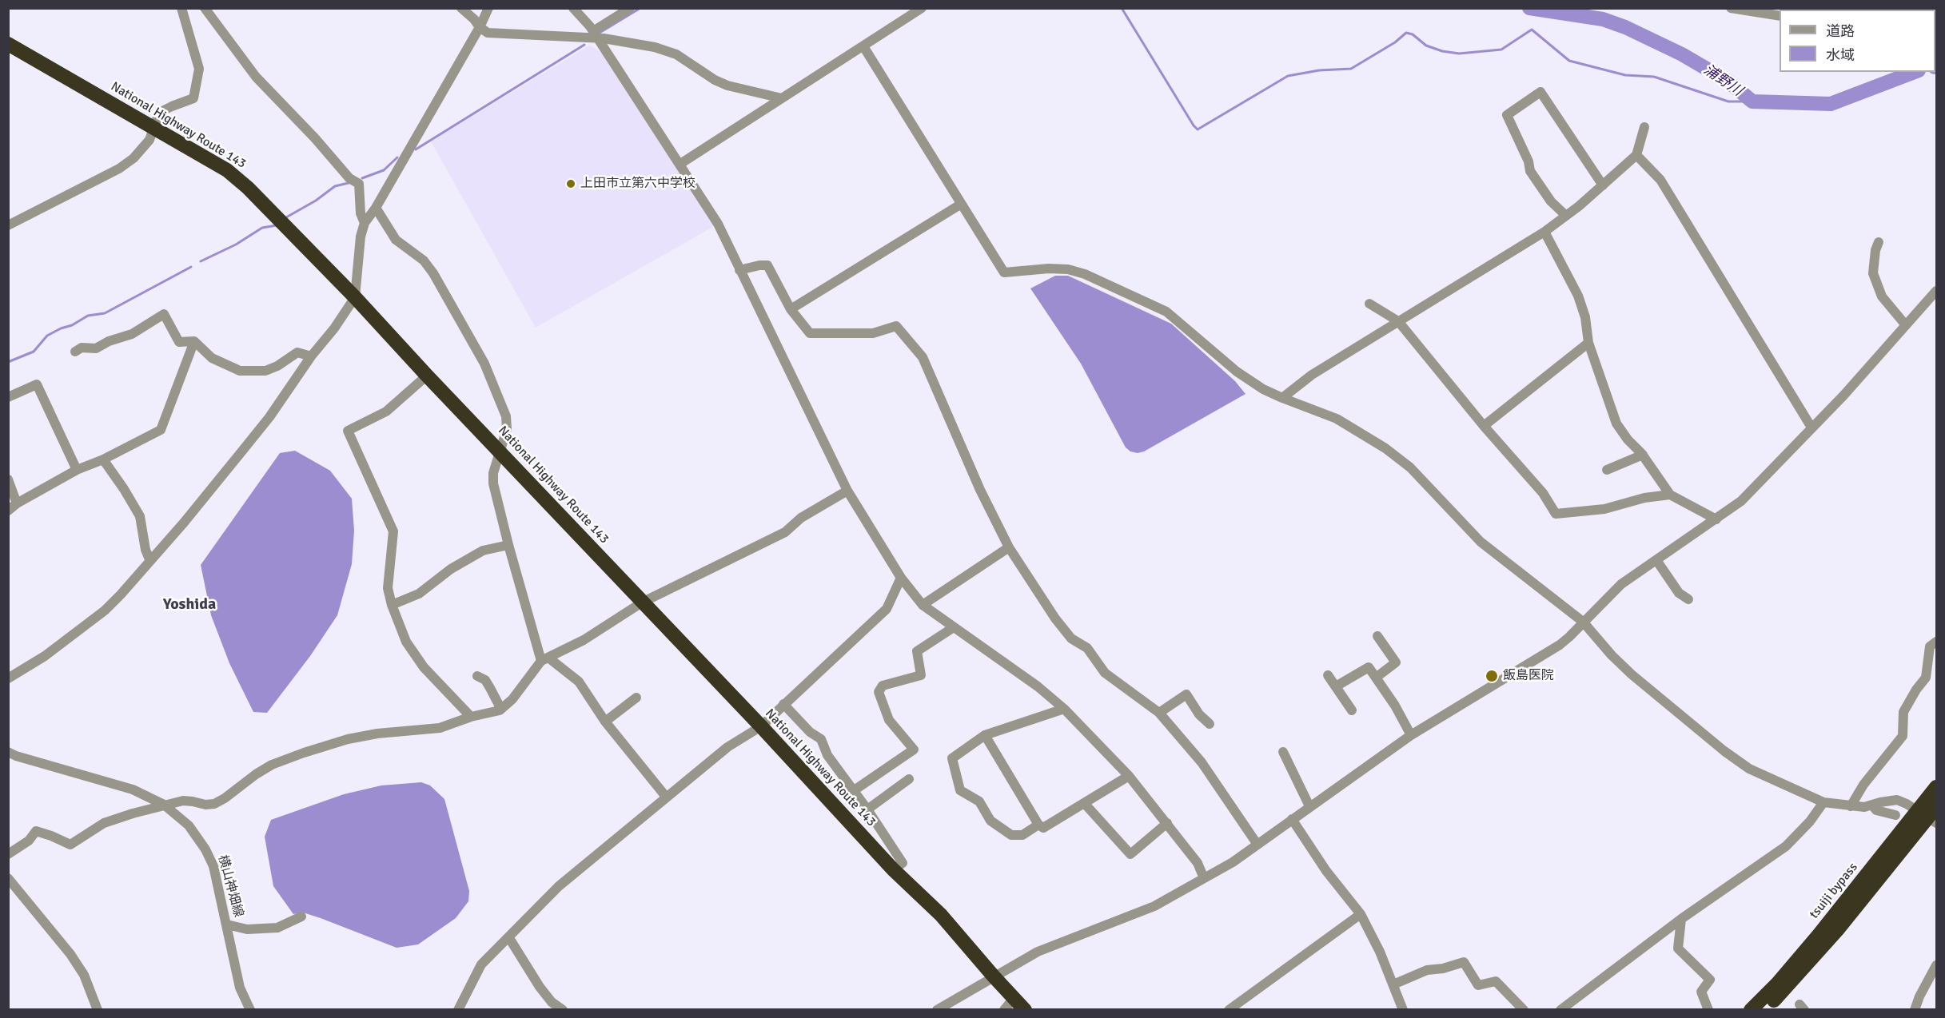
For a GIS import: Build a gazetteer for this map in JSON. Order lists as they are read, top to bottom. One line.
{"streets":{"highway":["National Highway Route 143","tsuiji bypass"],"street":["横山神畑線"]},"districts":["Yoshida"],"water":["浦野川"],"places":["上田市立第六中学校","飯島医院"],"legend":["道路","水域"]}
